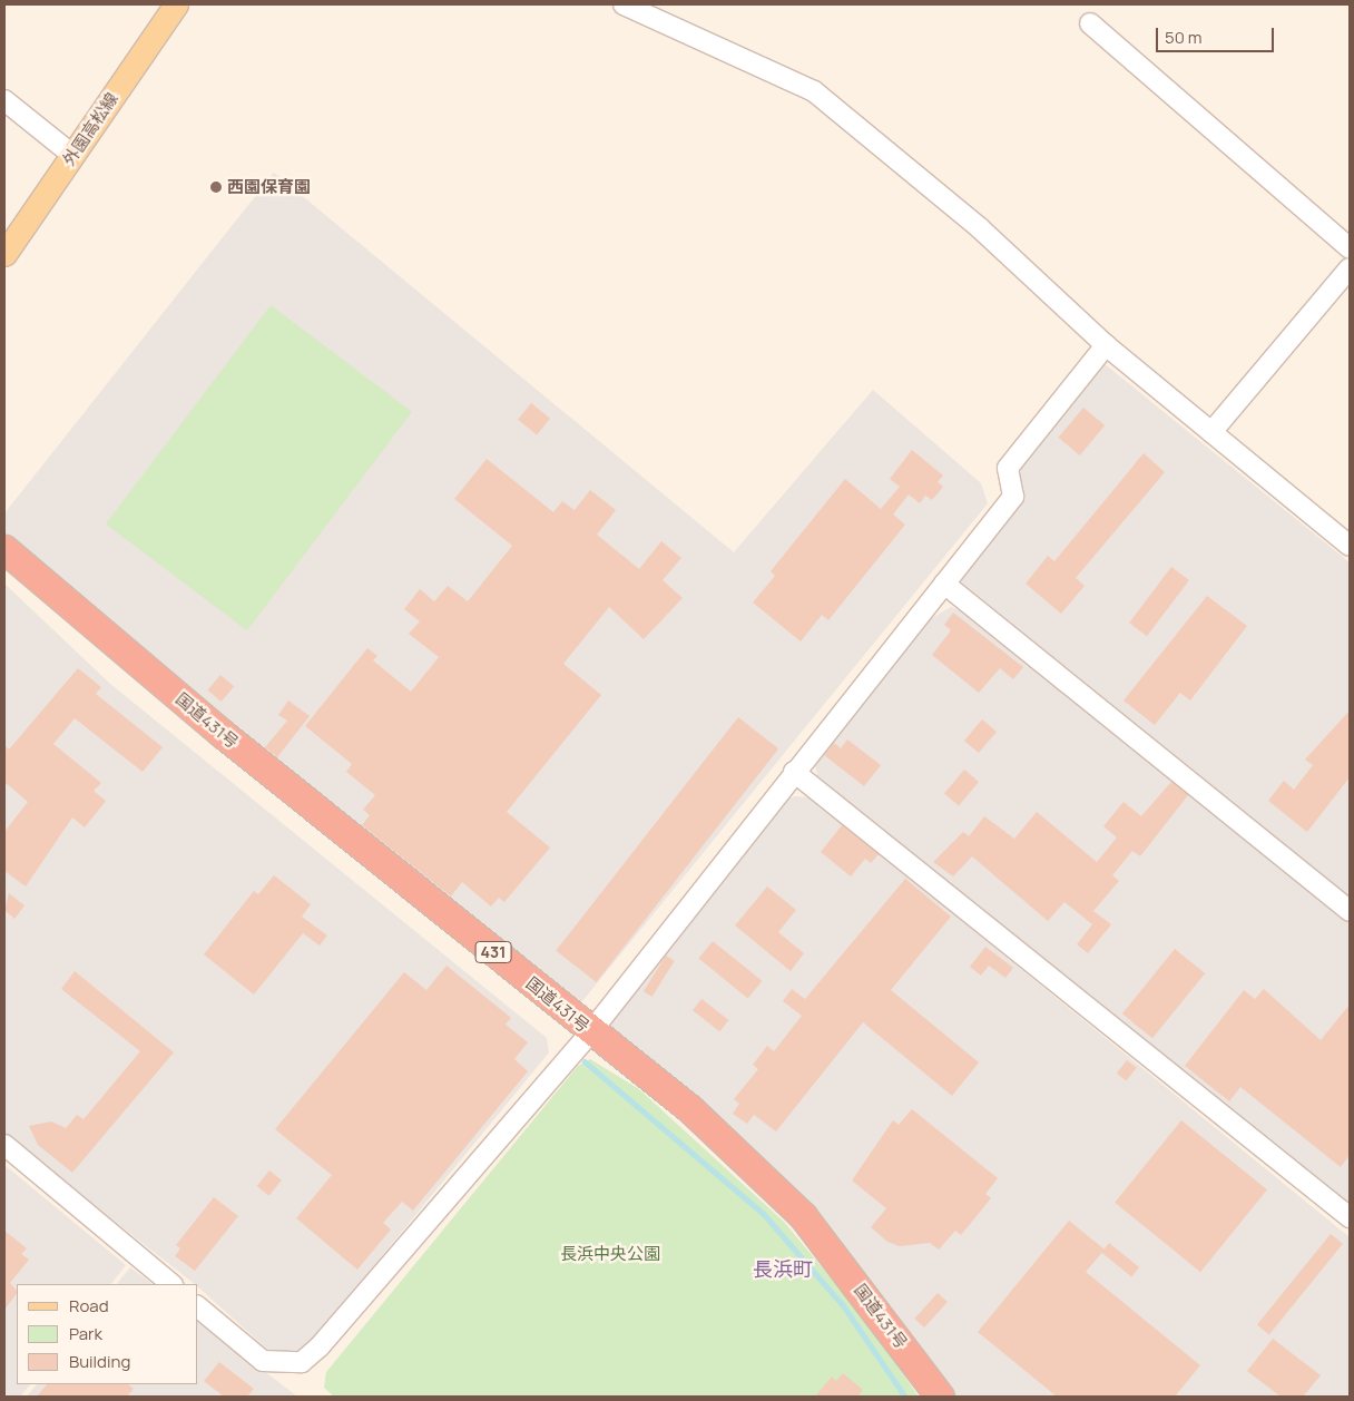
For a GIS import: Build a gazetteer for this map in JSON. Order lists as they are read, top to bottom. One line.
{"streets":{"highway":["国道431号","431"],"main road":["外園高松線"]},"districts":["長浜町"],"parks":["長浜中央公園"],"places":["西園保育園"],"legend":["Road","Park","Building"],"scale_bar":"50 m"}
